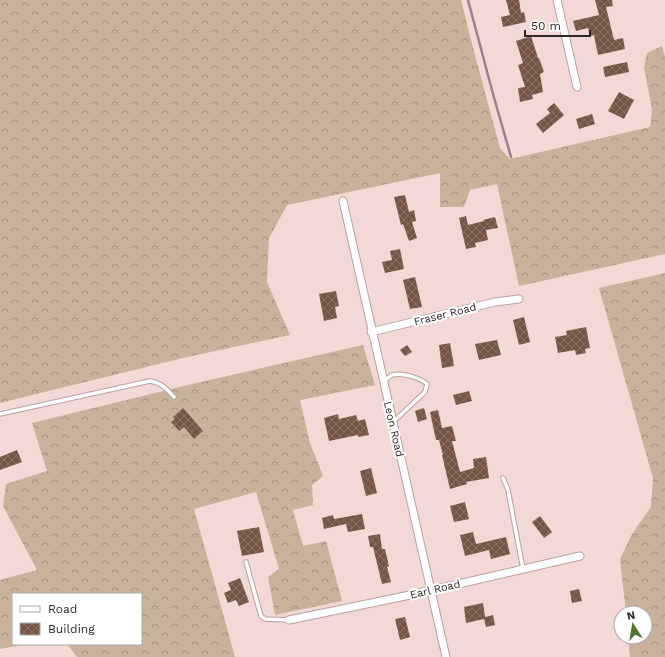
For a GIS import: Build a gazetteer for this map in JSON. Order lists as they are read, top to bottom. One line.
{"streets":{"street":["Fraser Road","Leon Road","Earl Road"]},"crossings":[["Fraser Road","Leon Road"],["Leon Road","Earl Road"]],"legend":["Road","Building"],"scale_bar":"50 m","north":"top"}
